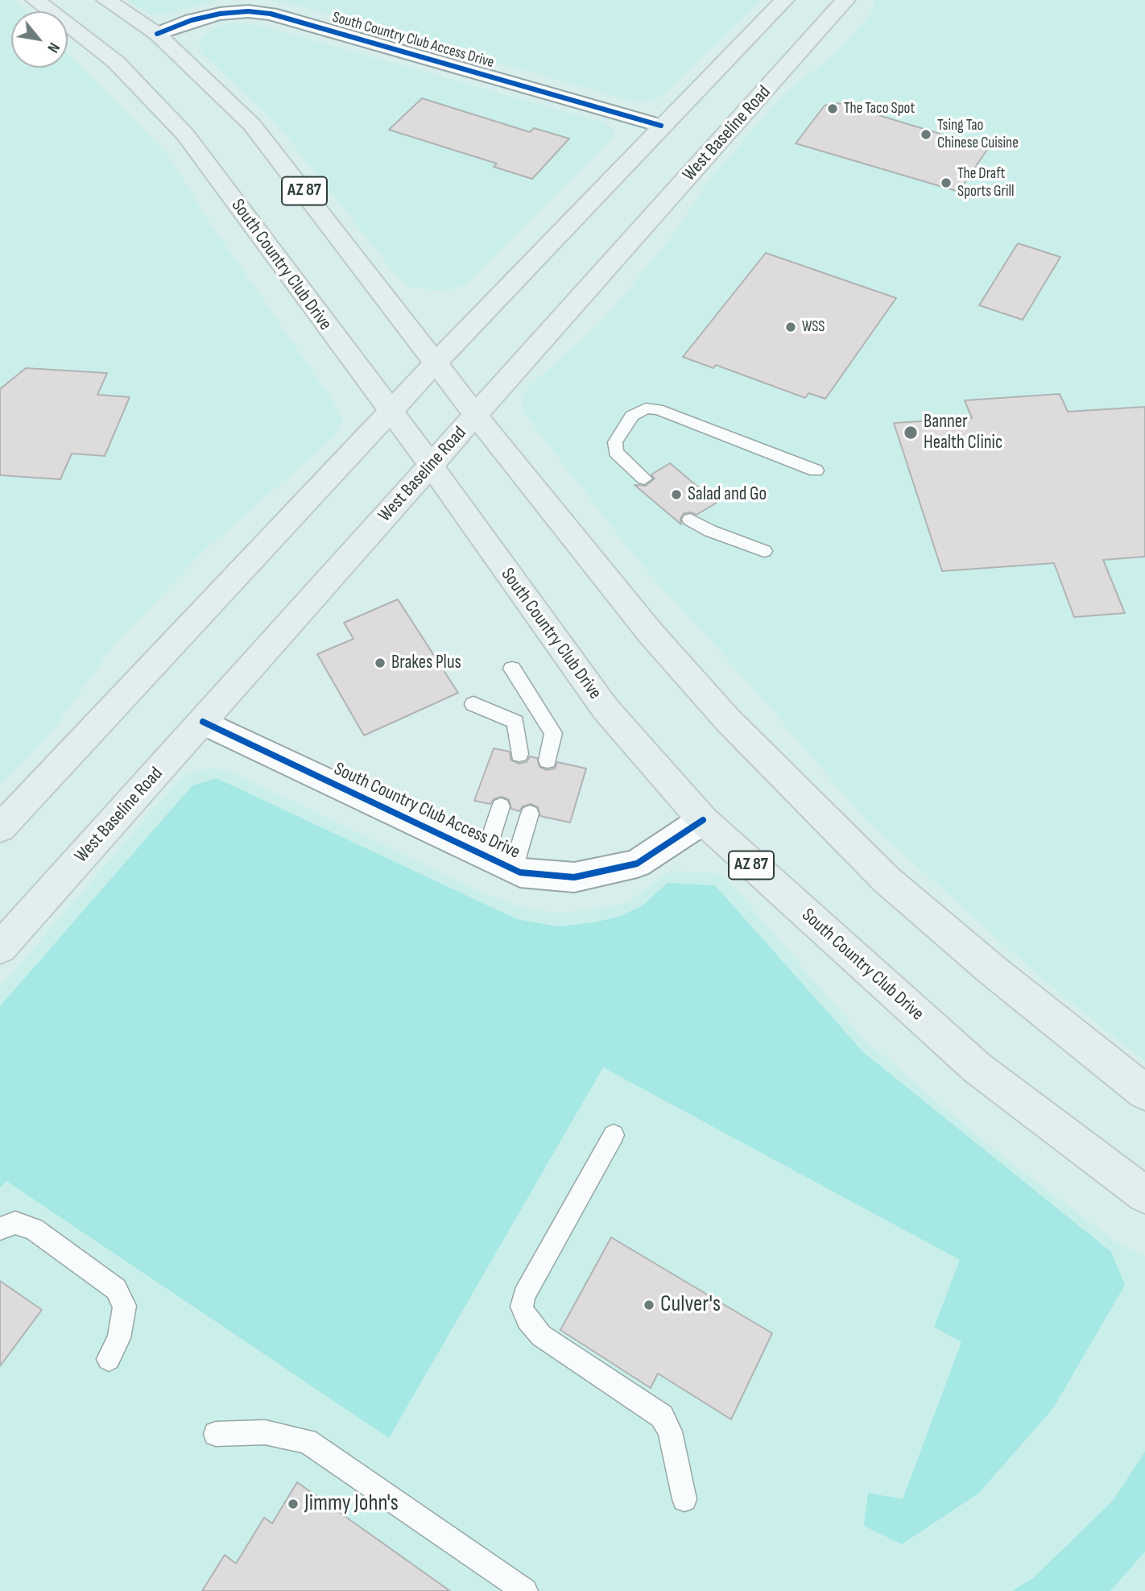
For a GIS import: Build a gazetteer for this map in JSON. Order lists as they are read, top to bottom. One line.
{"streets":{"main road":["West Baseline Road","AZ 87","South Country Club Drive"],"street":["South Country Club Access Drive"]},"crossings":[["South Country Club Access Drive","West Baseline Road"],["South Country Club Access Drive","AZ 87"],["South Country Club Access Drive","South Country Club Drive"],["West Baseline Road","AZ 87"],["West Baseline Road","South Country Club Drive"]],"places":["The Taco Spot","Tsing Tao Chinese Cuisine","The Draft Sports Grill","WSS","Banner Health Clinic","Salad and Go","Brakes Plus","Culver's","Jimmy John's"],"north":"bottom right"}
